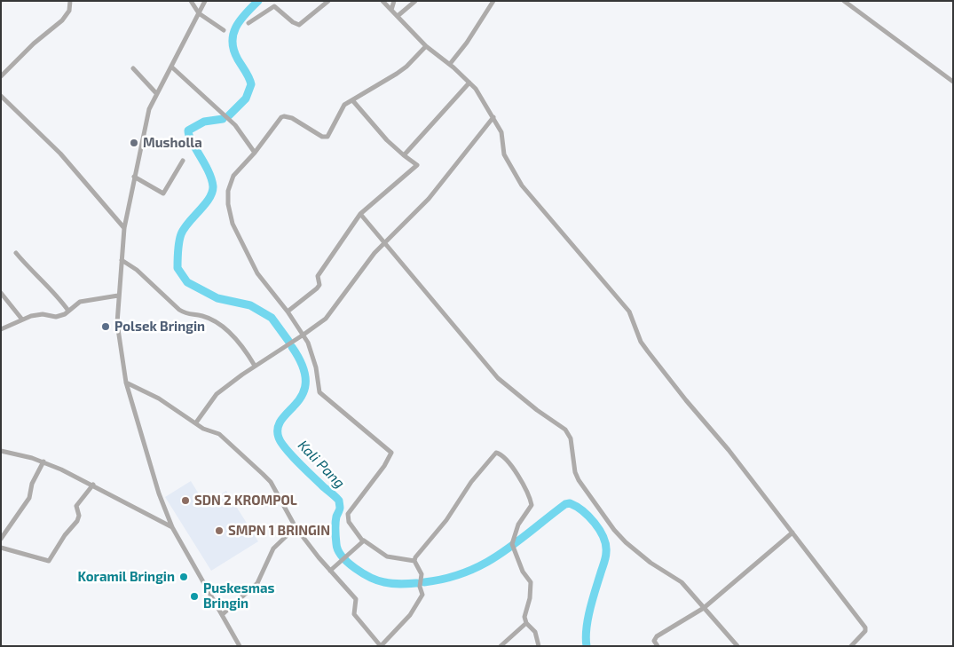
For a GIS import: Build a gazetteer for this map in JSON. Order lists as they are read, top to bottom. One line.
{"water":["Kali Pang"],"places":["Musholla","Polsek Bringin","SDN 2 KROMPOL","SMPN 1 BRINGIN","Koramil Bringin","Puskesmas Bringin"]}
